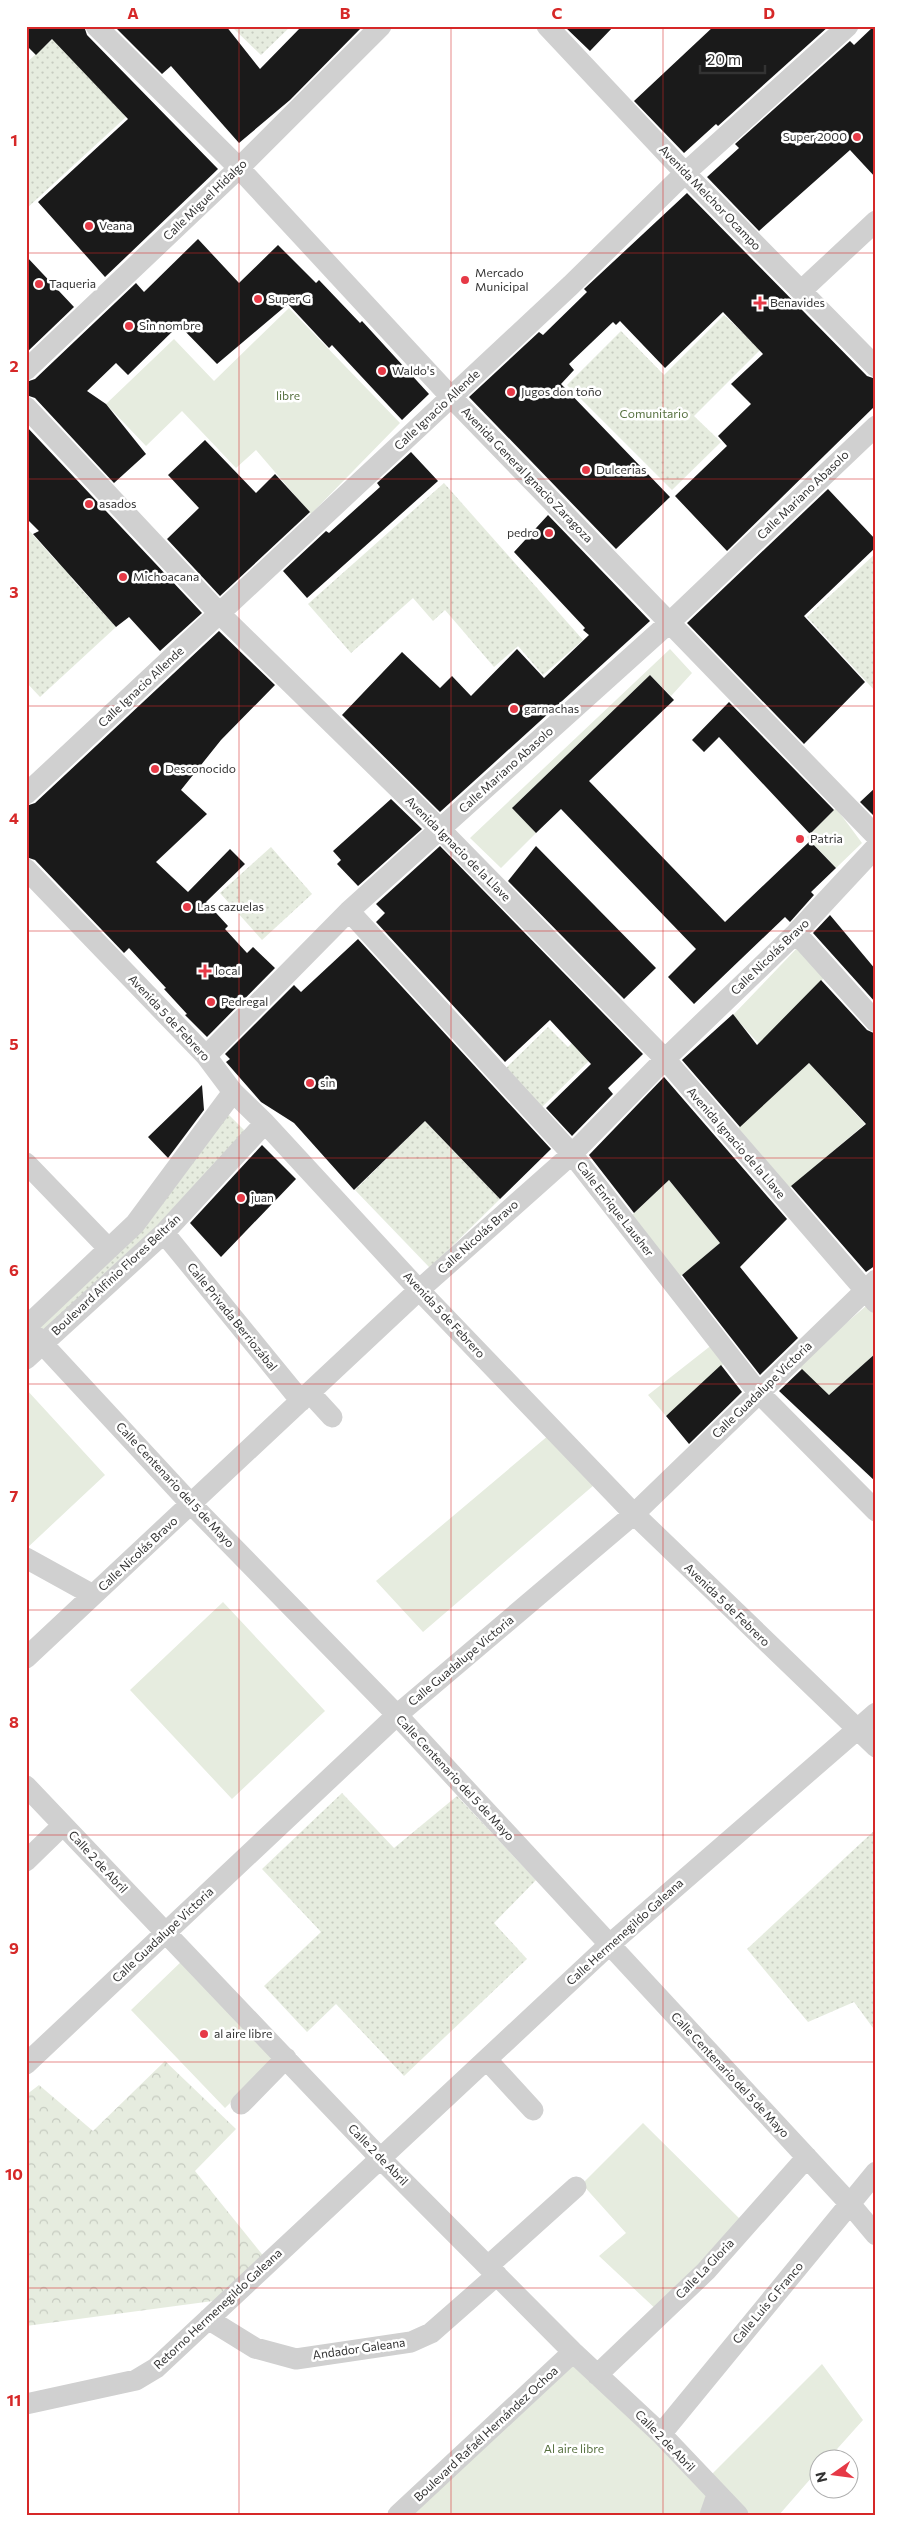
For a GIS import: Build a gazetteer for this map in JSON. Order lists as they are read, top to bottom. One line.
{"streets":{"street":["Avenida Melchor Ocampo","Calle Miguel Hidalgo","Calle Ignacio Allende","Avenida General Ignacio Zaragoza","Calle Mariano Abasolo","Avenida Ignacio de la Llave","Calle Nicolás Bravo","Avenida 5 de Febrero","Calle Enrique Lausher","Boulevard Alfinio Flores Beltrán","Calle Privada Berriozábal","Calle Guadalupe Victoria","Calle Centenario del 5 de Mayo","Calle 2 de Abril","Calle Hermenegildo Galeana","Calle La Gloria","Calle Luis G Franco","Retorno Hermenegildo Galeana","Andador Galeana","Boulevard Rafaél Hernández Ochoa"]},"crossings":[["Avenida Melchor Ocampo","Calle Ignacio Allende"],["Calle Miguel Hidalgo","Avenida General Ignacio Zaragoza"],["Calle Ignacio Allende","Avenida General Ignacio Zaragoza"],["Calle Ignacio Allende","Avenida Ignacio de la Llave"],["Avenida General Ignacio Zaragoza","Calle Mariano Abasolo"],["Calle Mariano Abasolo","Avenida Ignacio de la Llave"],["Calle Mariano Abasolo","Avenida 5 de Febrero"],["Calle Mariano Abasolo","Calle Enrique Lausher"],["Avenida Ignacio de la Llave","Calle Nicolás Bravo"],["Avenida Ignacio de la Llave","Calle Guadalupe Victoria"],["Calle Nicolás Bravo","Avenida 5 de Febrero"],["Calle Nicolás Bravo","Calle Enrique Lausher"],["Calle Nicolás Bravo","Calle Privada Berriozábal"],["Calle Nicolás Bravo","Calle Centenario del 5 de Mayo"],["Avenida 5 de Febrero","Boulevard Alfinio Flores Beltrán"],["Avenida 5 de Febrero","Calle Guadalupe Victoria"],["Avenida 5 de Febrero","Calle Hermenegildo Galeana"],["Calle Enrique Lausher","Calle Guadalupe Victoria"],["Boulevard Alfinio Flores Beltrán","Calle Privada Berriozábal"],["Boulevard Alfinio Flores Beltrán","Calle Centenario del 5 de Mayo"],["Calle Guadalupe Victoria","Calle Centenario del 5 de Mayo"],["Calle Guadalupe Victoria","Calle 2 de Abril"],["Calle Centenario del 5 de Mayo","Calle Hermenegildo Galeana"],["Calle Centenario del 5 de Mayo","Calle La Gloria"],["Calle Centenario del 5 de Mayo","Calle Luis G Franco"],["Calle 2 de Abril","Calle Hermenegildo Galeana"],["Calle 2 de Abril","Calle La Gloria"],["Calle 2 de Abril","Calle Luis G Franco"],["Calle 2 de Abril","Retorno Hermenegildo Galeana"],["Calle 2 de Abril","Andador Galeana"],["Calle 2 de Abril","Boulevard Rafaél Hernández Ochoa"],["Calle Hermenegildo Galeana","Retorno Hermenegildo Galeana"],["Retorno Hermenegildo Galeana","Andador Galeana"]],"parks":["libre","Comunitario","Al aire libre"],"places":{"other":["Super 2000","Veana","Mercado Municipal","Taqueria","Super G","Sin nombre","Waldo's","Jugos don toño","Dulcerias","asados","pedro","Michoacana","garnachas","Desconocido","Patria","Las cazuelas","Pedregal","sin","juan","al aire libre"],"health":["Benavides","local"]},"scale_bar":"20 m","north":"left","grid":{"columns":["A","B","C","D"],"rows":["1","2","3","4","5","6","7","8","9","10","11"]}}
